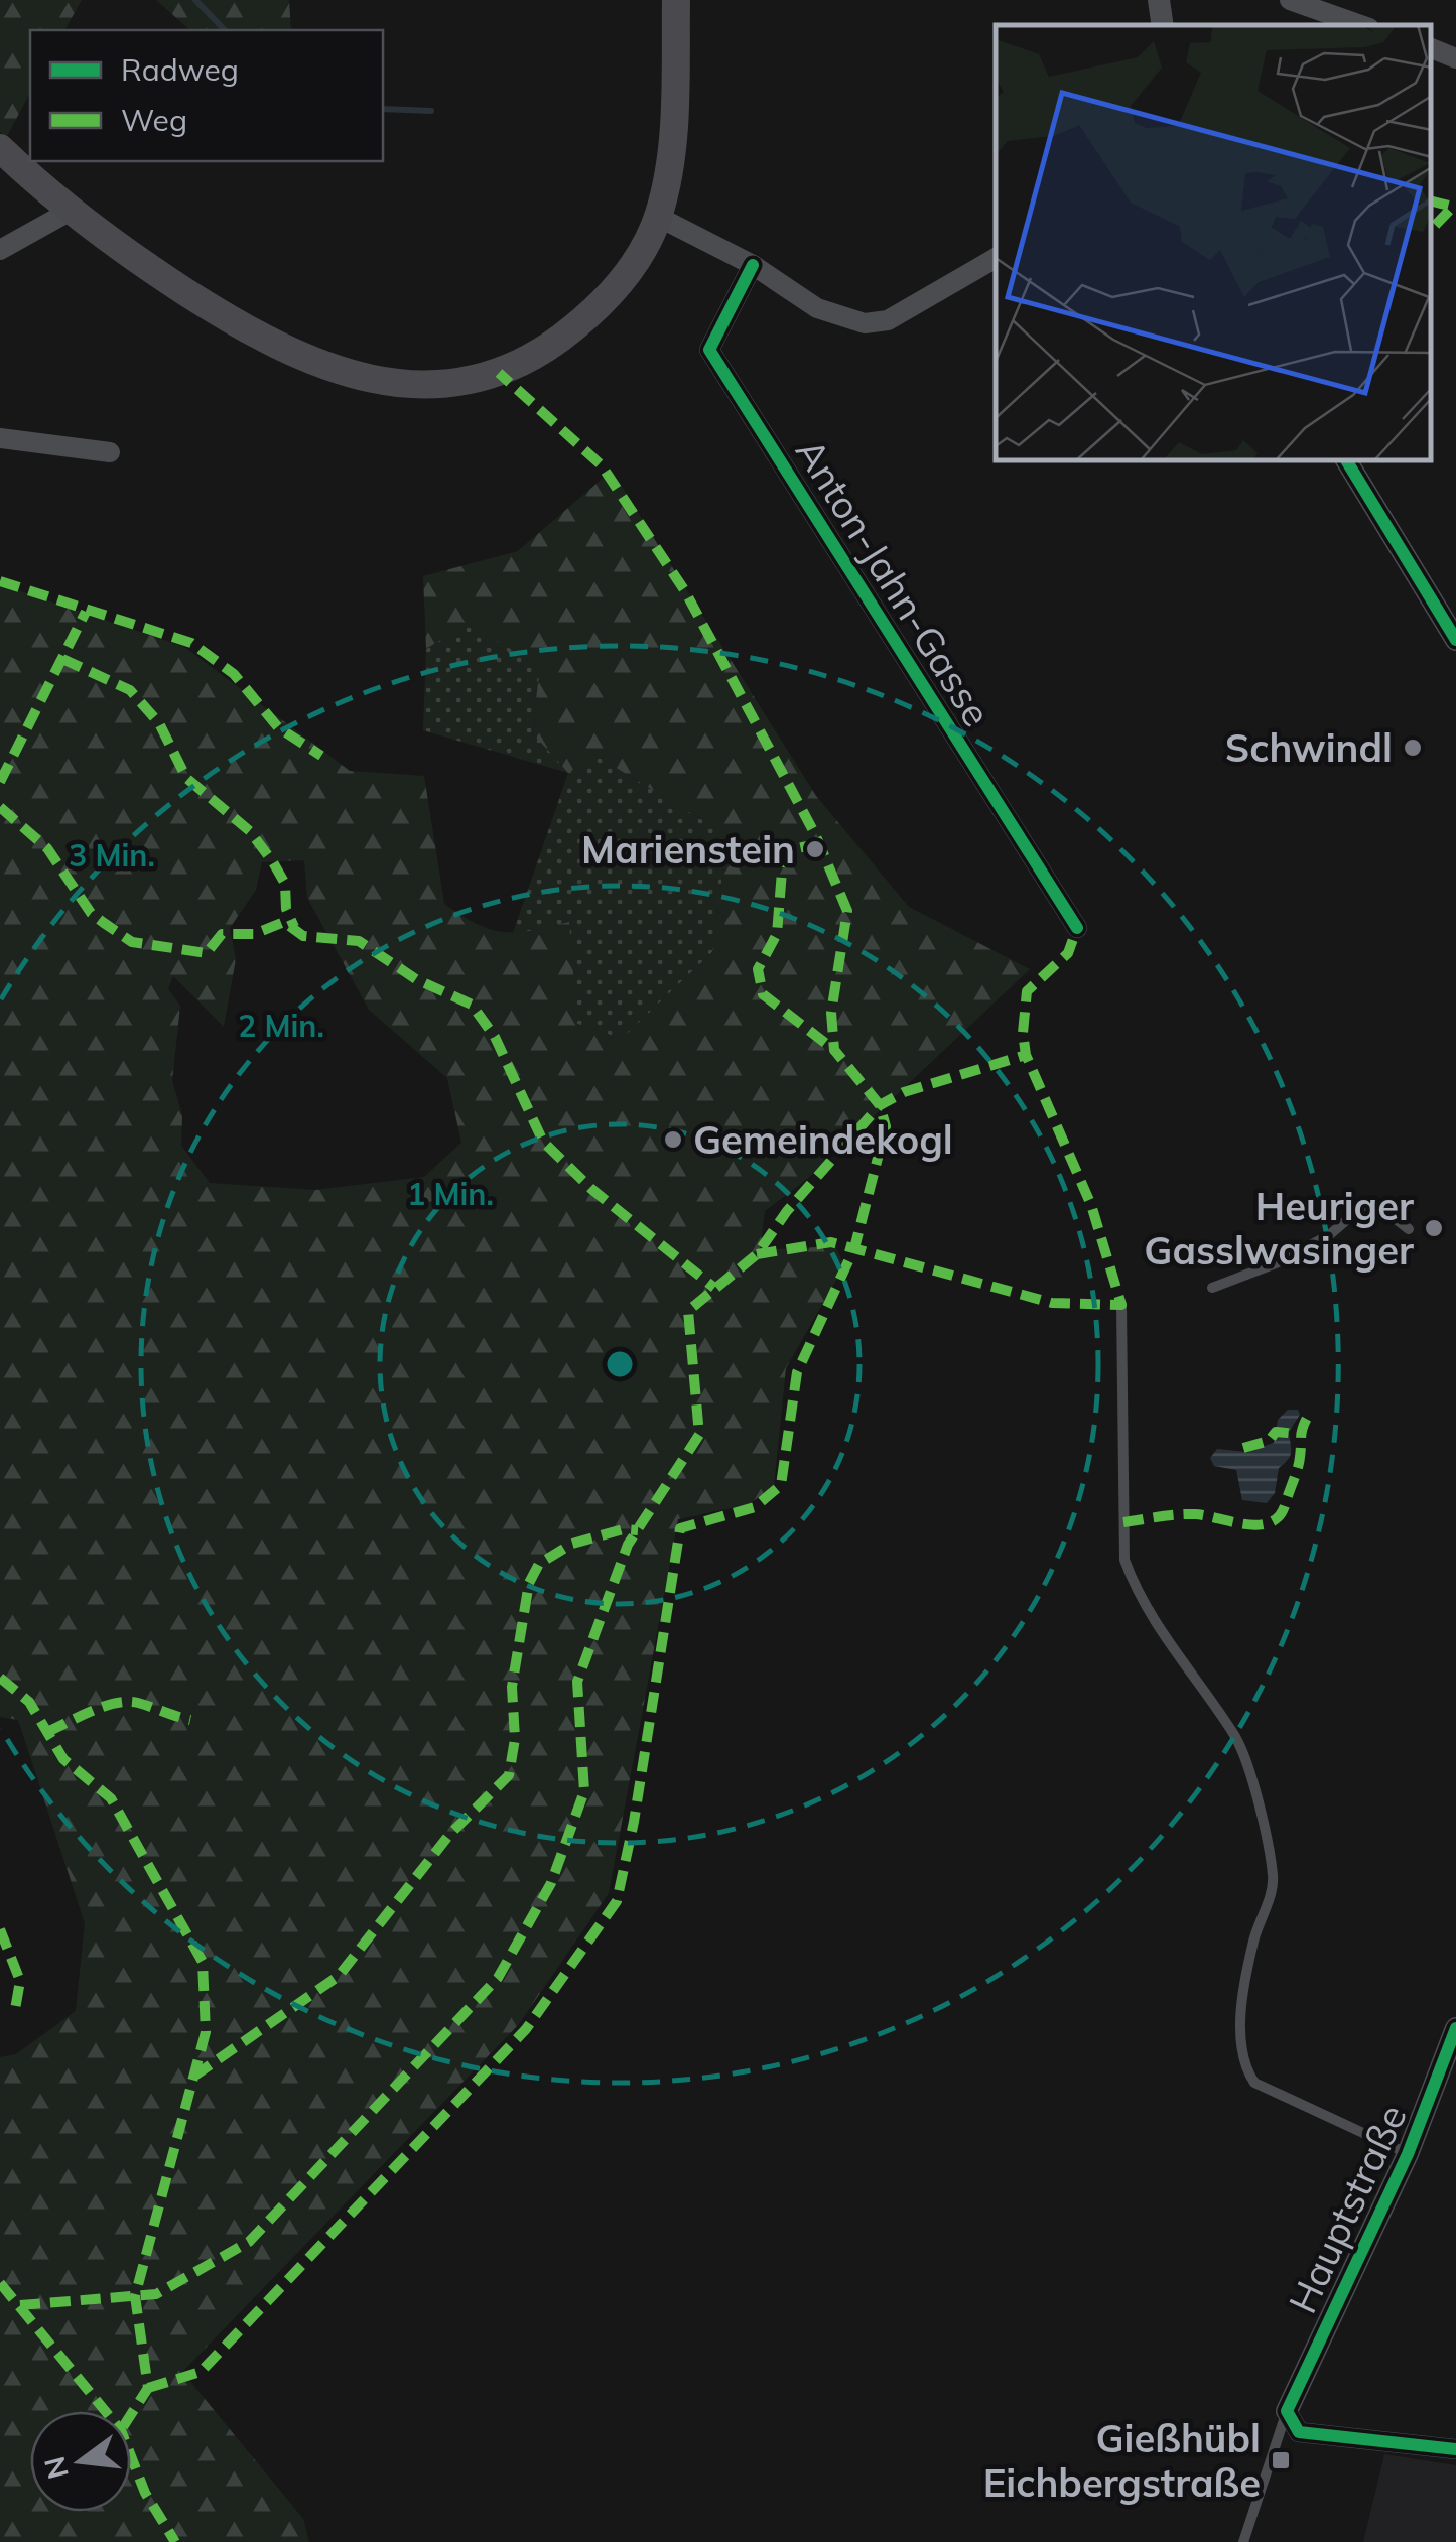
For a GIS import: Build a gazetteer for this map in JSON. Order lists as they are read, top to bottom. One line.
{"streets":{"street":["Anton-Jahn-Gasse","Hauptstraße"]},"places":{"other":["Schwindl","Marienstein","Gemeindekogl","Heuriger Gasslwasinger"],"transit":["Gießhübl Eichbergstraße"]},"legend":["Radweg","Weg"],"north":"left","rings":["3 Min.","2 Min.","1 Min."]}
